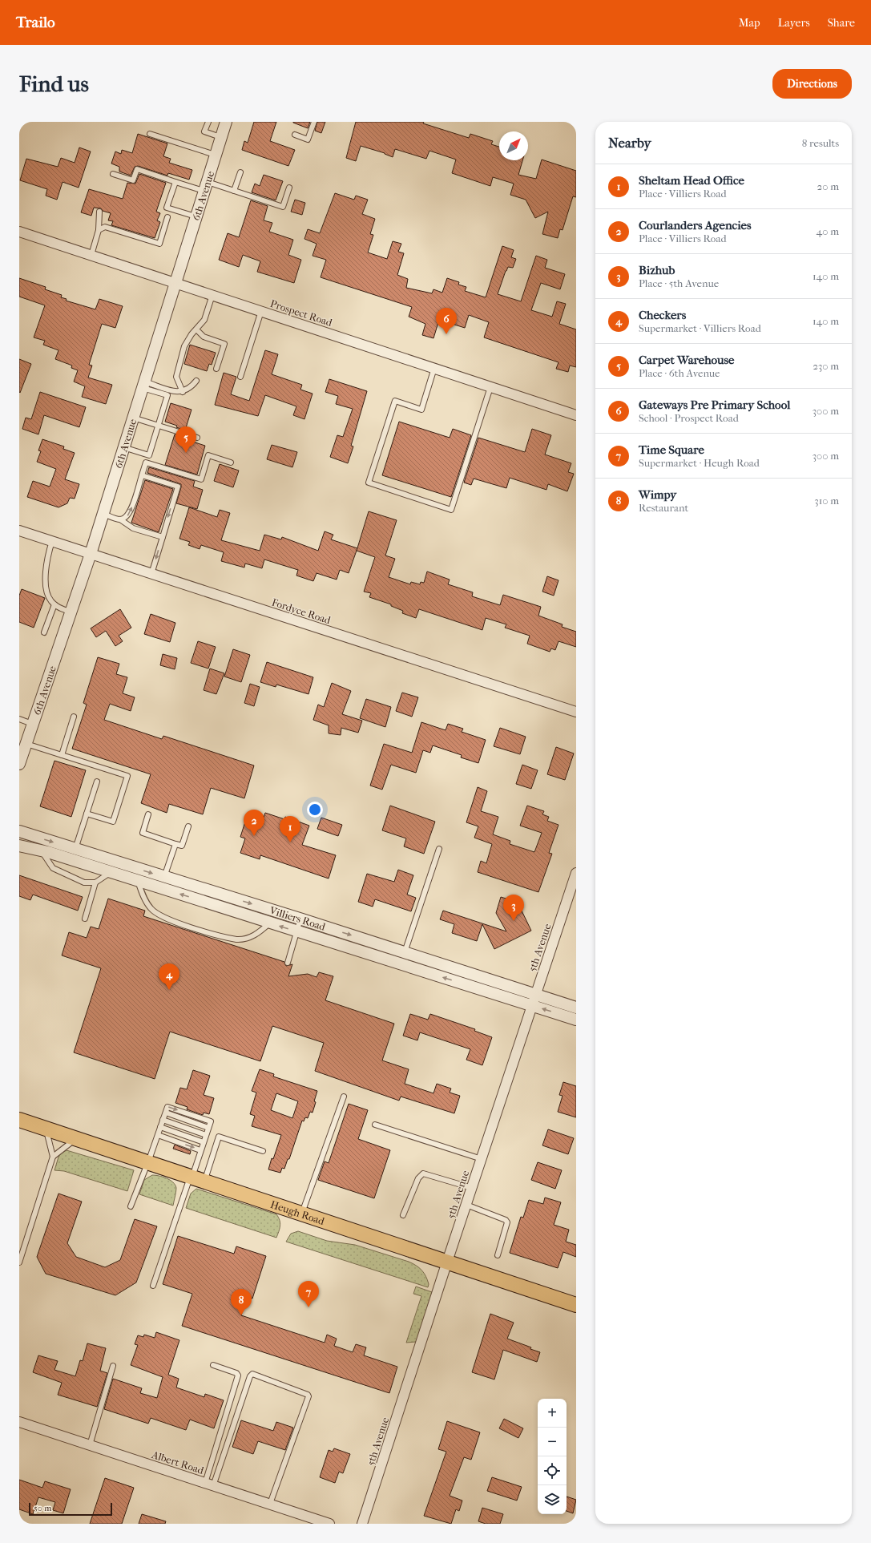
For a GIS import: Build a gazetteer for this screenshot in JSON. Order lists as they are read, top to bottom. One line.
{"streets":{"main road":["Heugh Road"],"street":["6th Avenue","Prospect Road","Fordyce Road","Villiers Road","5th Avenue","Albert Road"]},"crossings":[["6th Avenue","Prospect Road"],["6th Avenue","Fordyce Road"],["Villiers Road","5th Avenue"],["5th Avenue","Heugh Road"]],"scale_bar":"50 m","north":"top right","page":{"header":"Trailo","nav":["Map","Layers","Share"],"buttons":"Directions","title":"Find us","heading":["Nearby","8 results"],"list":[{"mark":"1","name":"Sheltam Head Office","note":"Place · Villiers Road","value":"20 m"},{"mark":"2","name":"Courlanders Agencies","note":"Place · Villiers Road","value":"40 m"},{"mark":"3","name":"Bizhub","note":"Place · 5th Avenue","value":"140 m"},{"mark":"4","name":"Checkers","note":"Supermarket · Villiers Road","value":"140 m"},{"mark":"5","name":"Carpet Warehouse","note":"Place · 6th Avenue","value":"230 m"},{"mark":"6","name":"Gateways Pre Primary School","note":"School · Prospect Road","value":"300 m"},{"mark":"7","name":"Time Square","note":"Supermarket · Heugh Road","value":"300 m"},{"mark":"8","name":"Wimpy","note":"Restaurant","value":"310 m"}],"pins":["6","5","2","1","3","4","7","8"],"map_buttons":["+","−"],"scale":"50 m"}}
